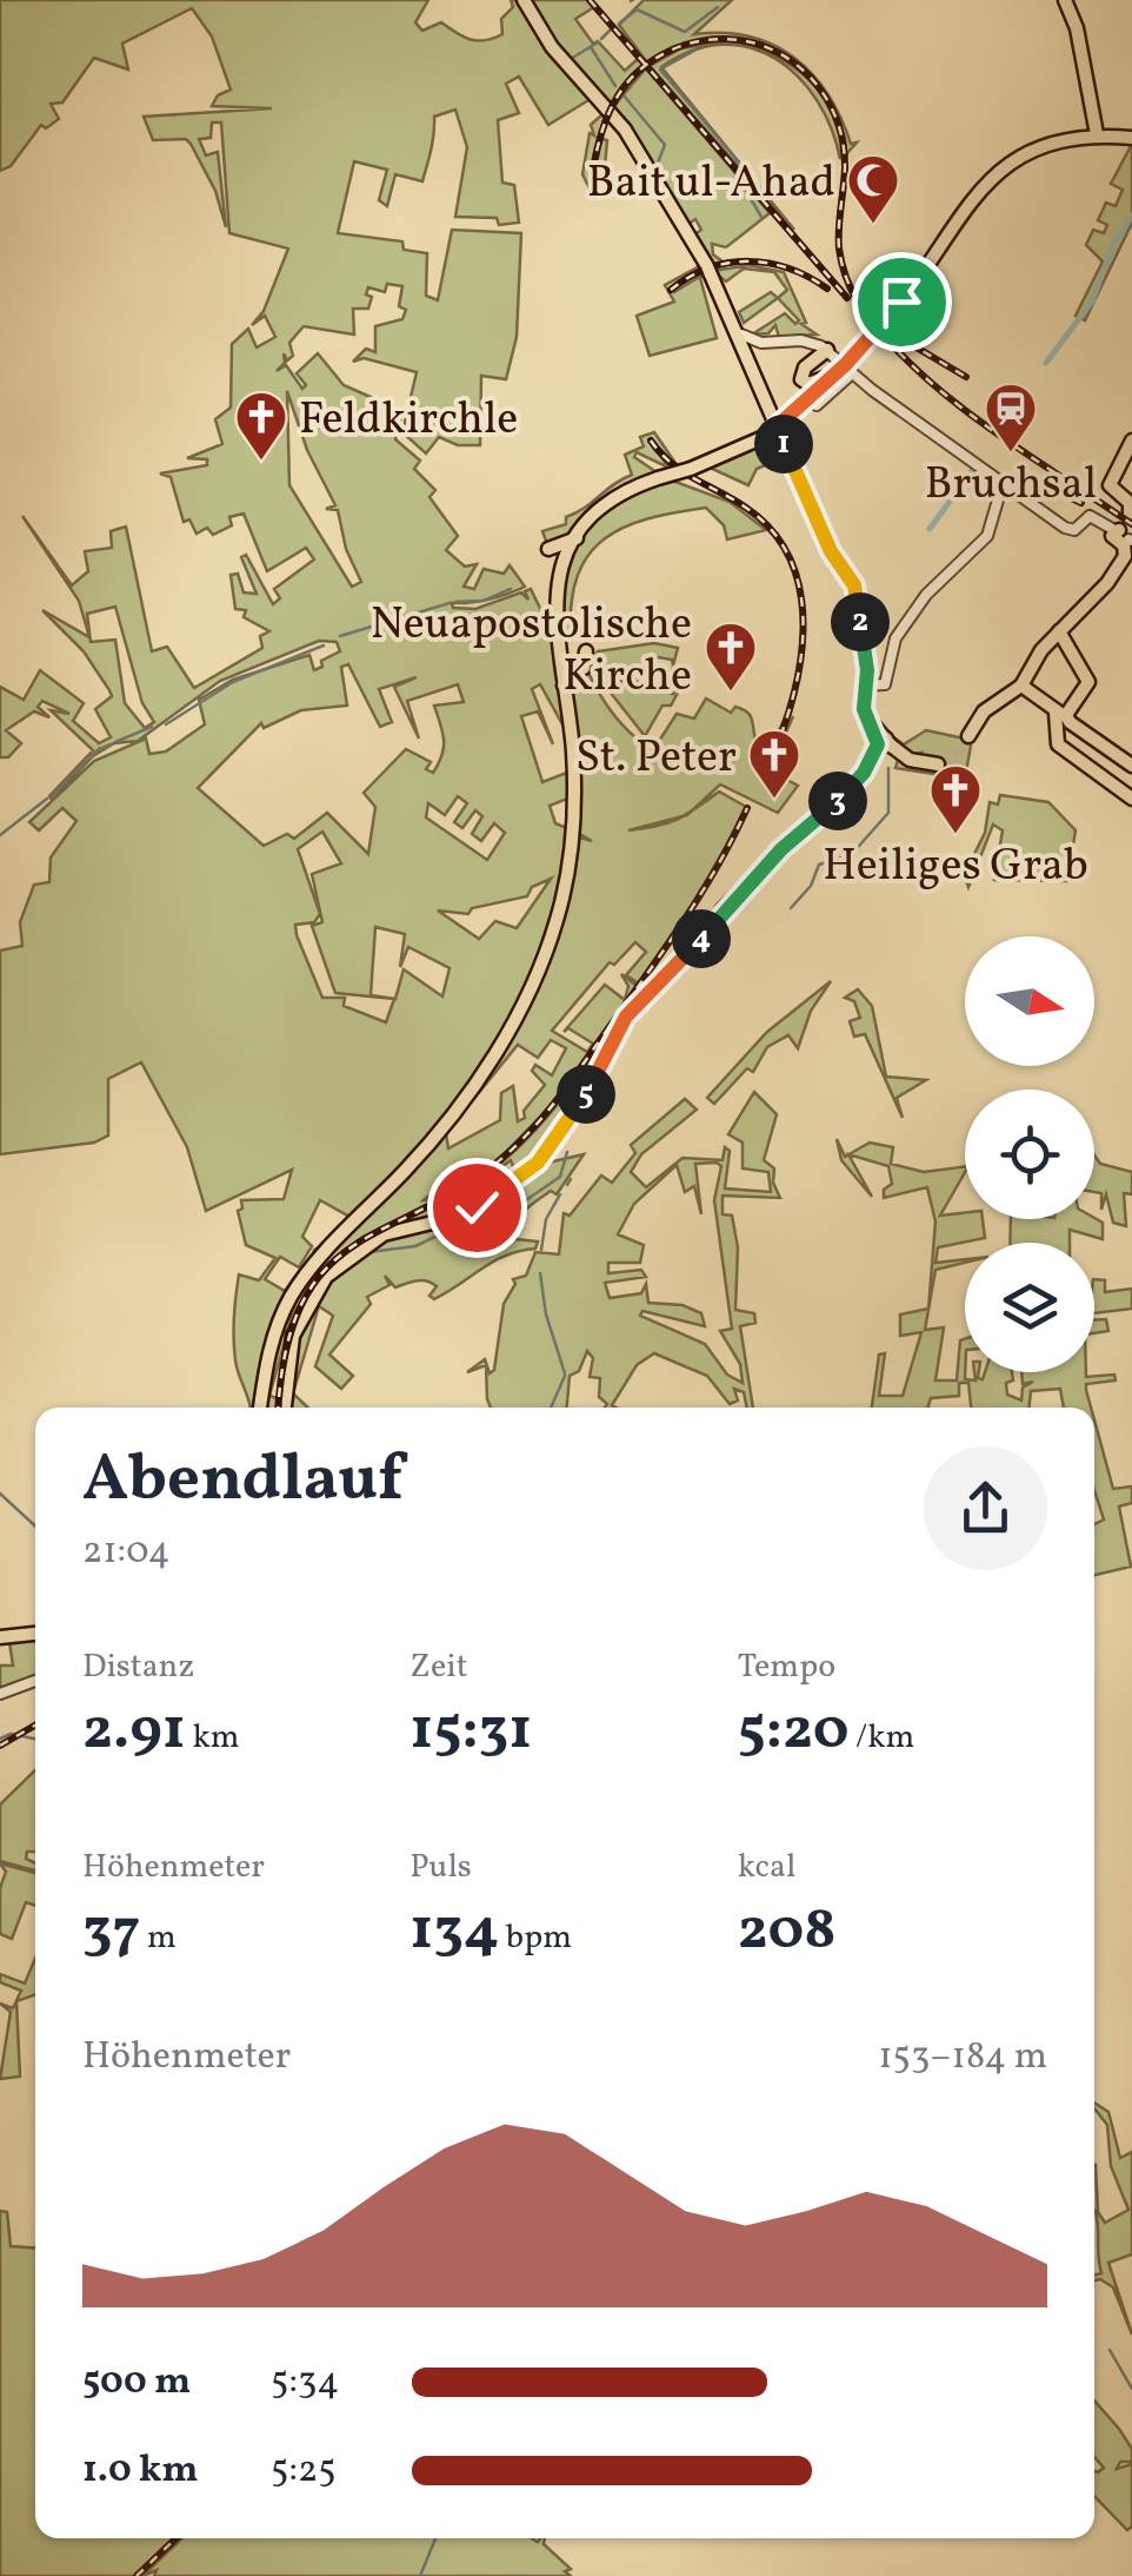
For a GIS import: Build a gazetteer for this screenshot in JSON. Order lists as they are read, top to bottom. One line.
{"places":{"mosque":["Bait ul-Ahad"],"station":["Bruchsal"],"church":["Feldkirchle","Neuapostolische Kirche","St. Peter","Heiliges Grab"]},"north":"right","page":{"pins":["1","2","3","4","5"],"heading":["Abendlauf","21:04"],"stats":[["Distanz","2.91 km"],["Zeit","15:31"],["Tempo","5:20 /km"],["Höhenmeter","37 m"],["Puls","134 bpm"],["kcal","208"]],"chart":["Höhenmeter","153–184 m"],"list":[{"name":"500 m","note":"5:34"},{"name":"1.0 km","note":"5:25"}]}}
